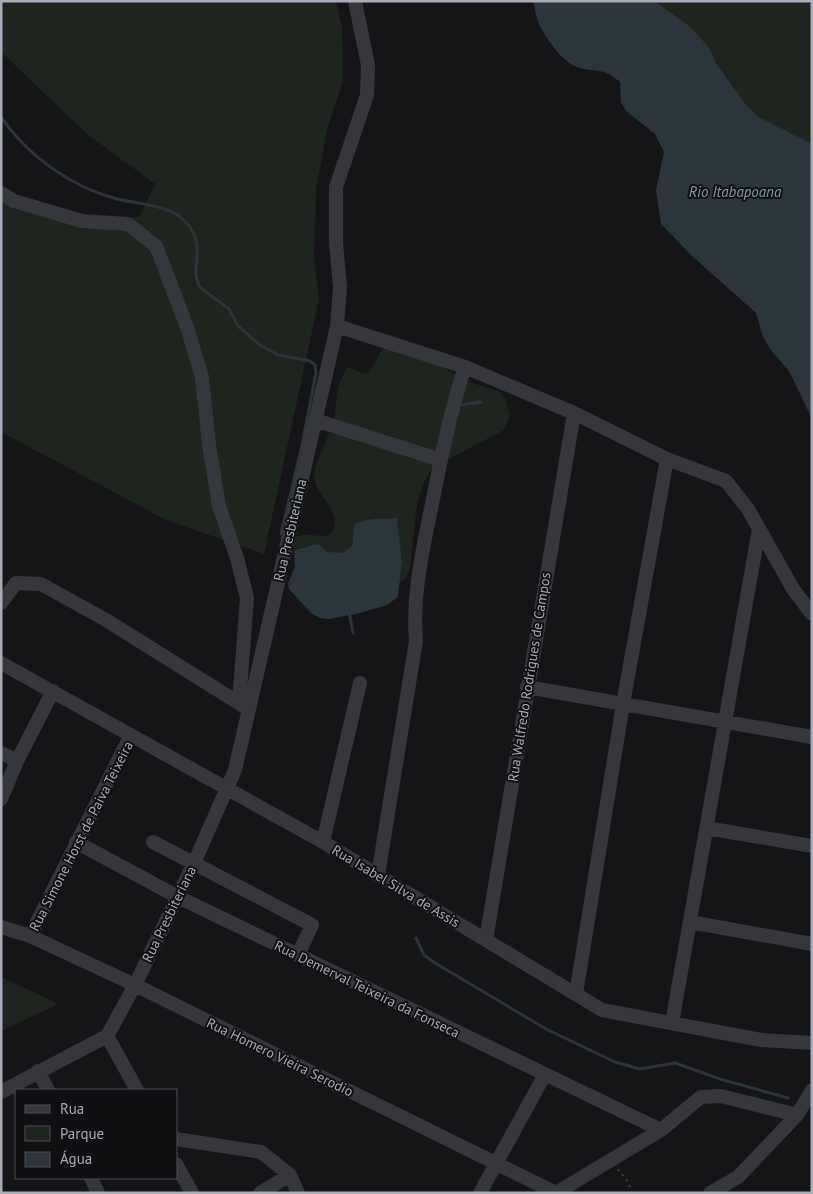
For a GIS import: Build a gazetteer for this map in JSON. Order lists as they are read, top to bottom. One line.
{"streets":{"street":["Rua Presbiteriana","Rua Walfredo Rodrigues de Campos","Rua Simone Horst de Paiva Teixeira","Rua Isabel Silva de Assis","Rua Demerval Teixeira da Fonseca","Rua Homero Vieira Serodio"]},"crossings":[["Rua Presbiteriana","Rua Isabel Silva de Assis"],["Rua Presbiteriana","Rua Demerval Teixeira da Fonseca"],["Rua Presbiteriana","Rua Homero Vieira Serodio"],["Rua Walfredo Rodrigues de Campos","Rua Isabel Silva de Assis"],["Rua Simone Horst de Paiva Teixeira","Rua Isabel Silva de Assis"],["Rua Simone Horst de Paiva Teixeira","Rua Demerval Teixeira da Fonseca"],["Rua Simone Horst de Paiva Teixeira","Rua Homero Vieira Serodio"]],"water":["Rio Itabapoana"],"legend":["Rua","Parque","Água"]}
